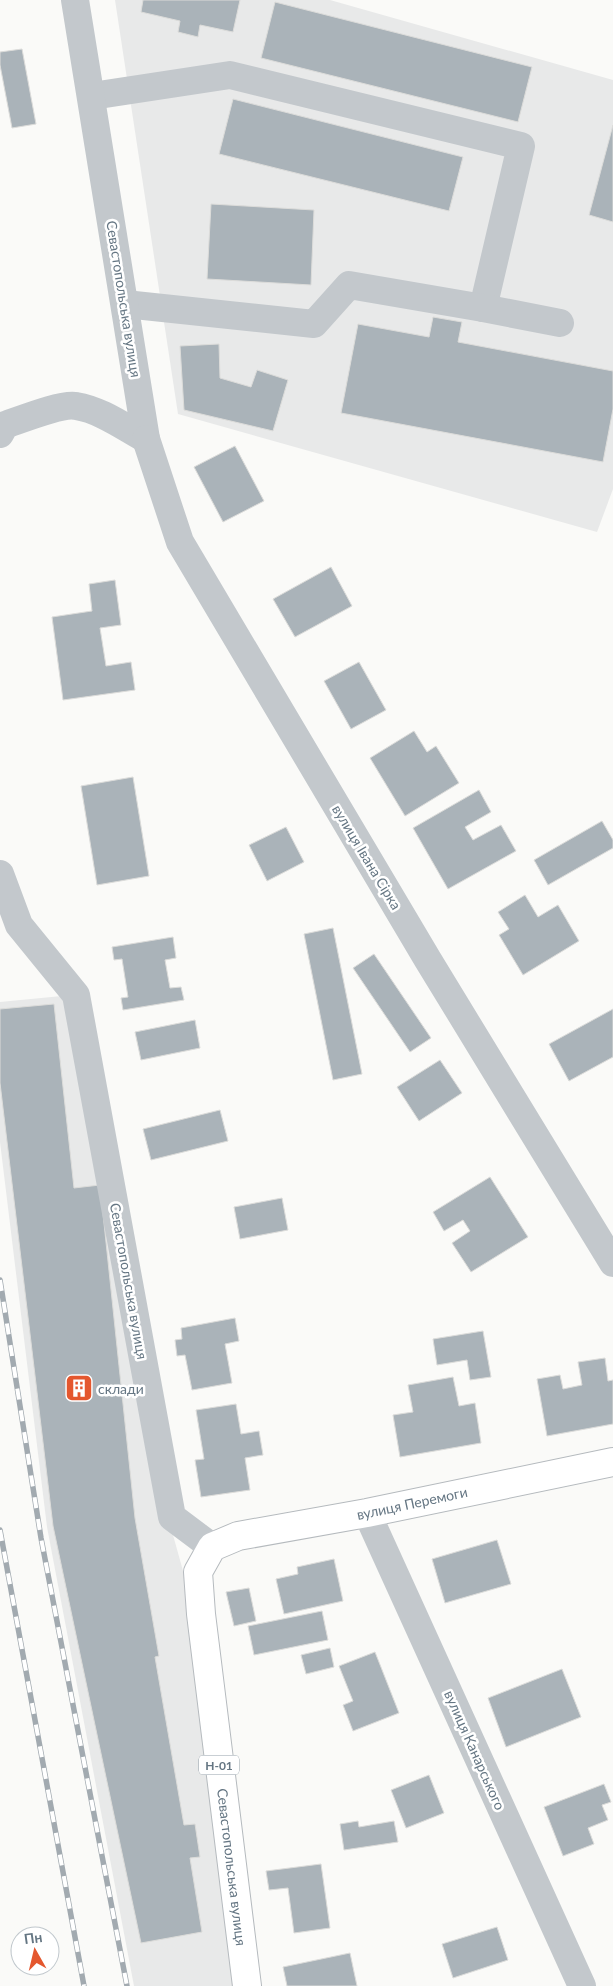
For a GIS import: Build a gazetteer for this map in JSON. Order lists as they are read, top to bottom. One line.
{"streets":{"main road":["Севастопольська вулиця","вулиця Перемоги","Н-01"],"street":["вулиця Івана Сірка","вулиця Канарського"]},"crossings":[["Севастопольська вулиця","вулиця Івана Сірка"],["Севастопольська вулиця","вулиця Перемоги"],["вулиця Перемоги","вулиця Канарського"]],"places":{"building":["склади"]},"north":"top"}
